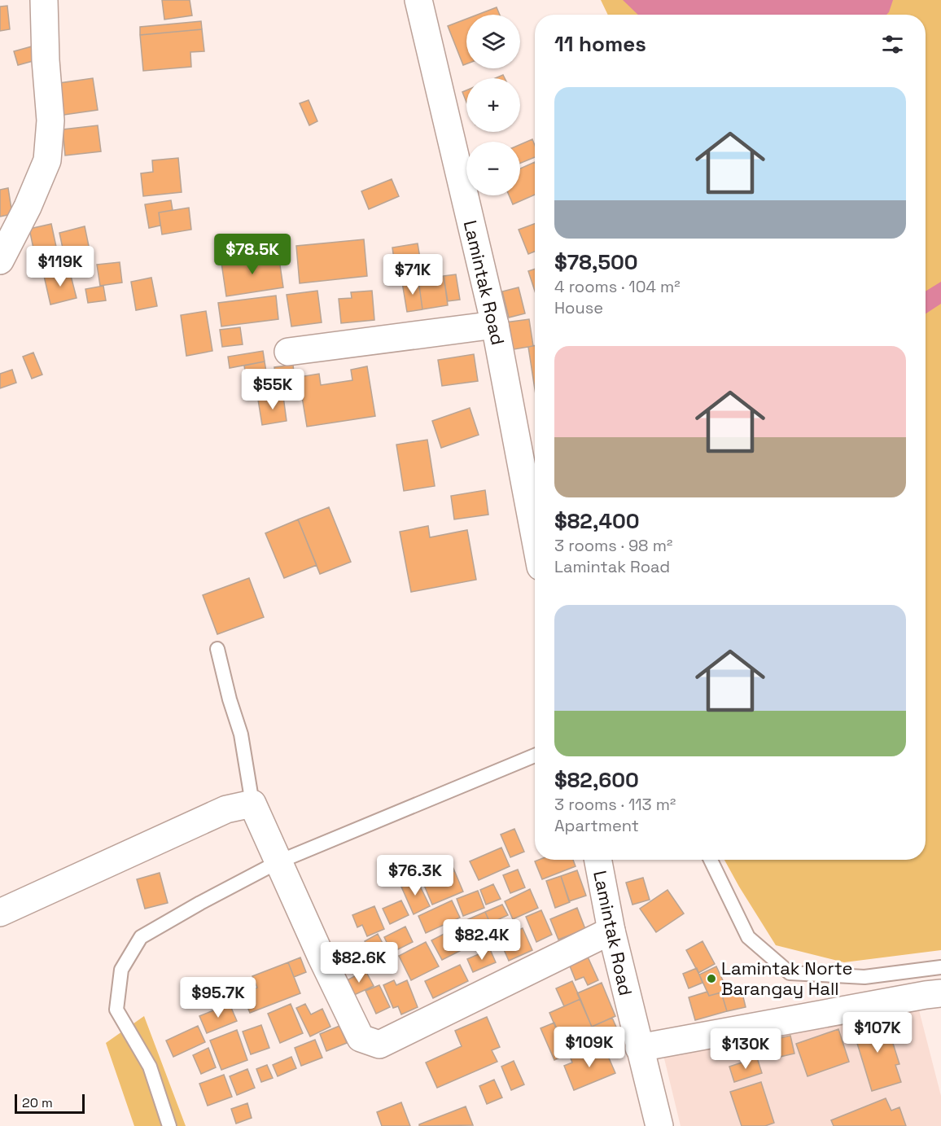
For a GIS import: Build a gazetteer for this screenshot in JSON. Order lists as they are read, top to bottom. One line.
{"streets":{"street":["Lamintak Road"]},"places":["Lamintak Norte Barangay Hall"],"scale_bar":"20 m","page":{"map_buttons":["+","−"],"heading":"11 homes","list":[{"name":"$78,500","note":"4 rooms · 104 m² · House"},{"name":"$82,400","note":"3 rooms · 98 m² · Lamintak Road"},{"name":"$82,600","note":"3 rooms · 113 m² · Apartment"}],"price":["$78.5K","$119K","$71K","$55K","$76.3K","$82.4K","$82.6K","$95.7K","$107K","$109K","$130K"],"scale":"20 m"}}
